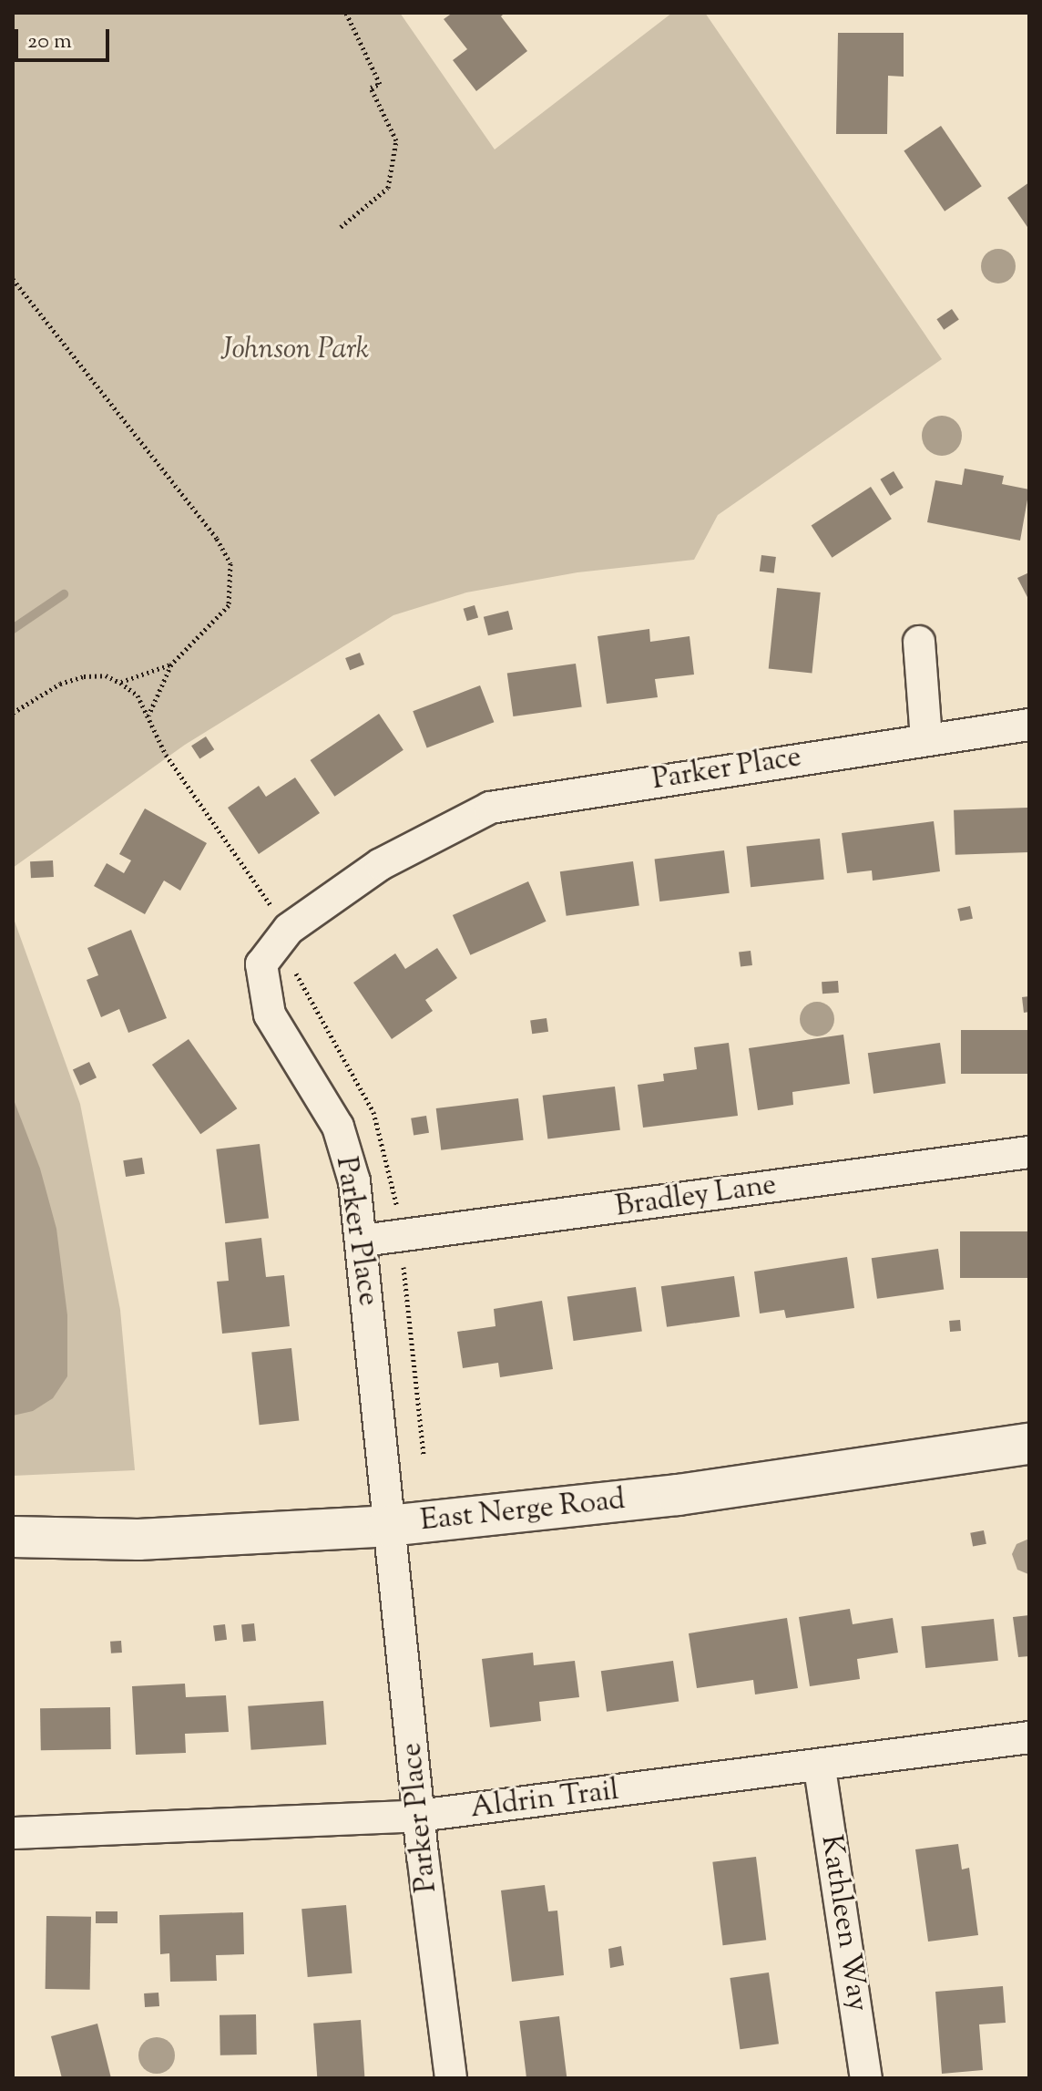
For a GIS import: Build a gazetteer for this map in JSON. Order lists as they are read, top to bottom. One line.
{"streets":{"main road":["East Nerge Road"],"street":["Parker Place","Bradley Lane","Aldrin Trail","Kathleen Way"]},"crossings":[["Parker Place","Bradley Lane"],["Parker Place","East Nerge Road"],["Parker Place","Aldrin Trail"],["Aldrin Trail","Kathleen Way"]],"parks":["Johnson Park"],"scale_bar":"20 m"}
